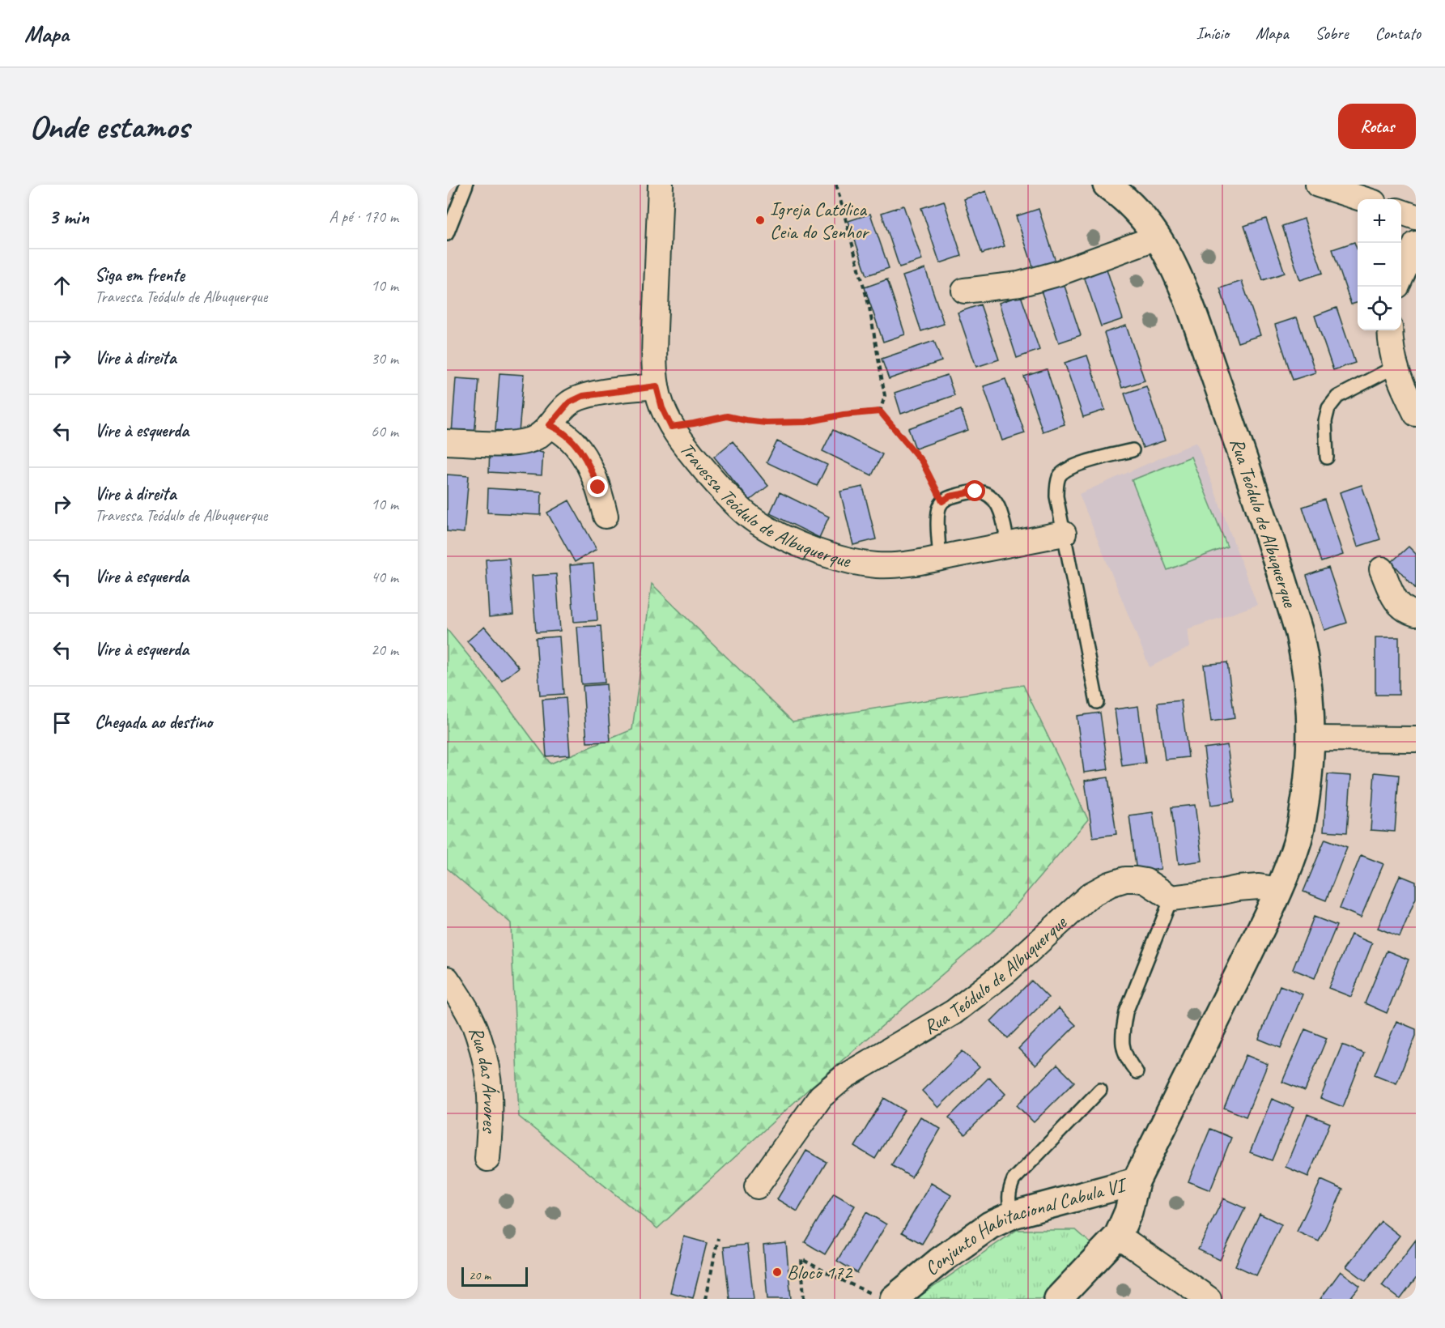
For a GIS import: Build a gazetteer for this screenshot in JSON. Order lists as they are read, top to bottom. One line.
{"streets":{"street":["Travessa Teódulo de Albuquerque","Rua Teódulo de Albuquerque","Rua das Árvores","Conjunto Habitacional Cabula VI"]},"crossings":[["Rua Teódulo de Albuquerque","Conjunto Habitacional Cabula VI"]],"places":["Igreja Católica Ceia do Senhor","Bloco 172"],"scale_bar":"20 m","page":{"header":"Mapa","nav":["Início","Mapa","Sobre","Contato"],"buttons":"Rotas","title":"Onde estamos","heading":["3 min","A pé · 170 m"],"map_buttons":["+","−"],"list":[["Siga em frente","Travessa Teódulo de Albuquerque","10 m"],["Vire à direita","30 m"],["Vire à esquerda","60 m"],["Vire à direita","Travessa Teódulo de Albuquerque","10 m"],["Vire à esquerda","40 m"],["Vire à esquerda","20 m"],"Chegada ao destino"],"scale":"20 m"}}
